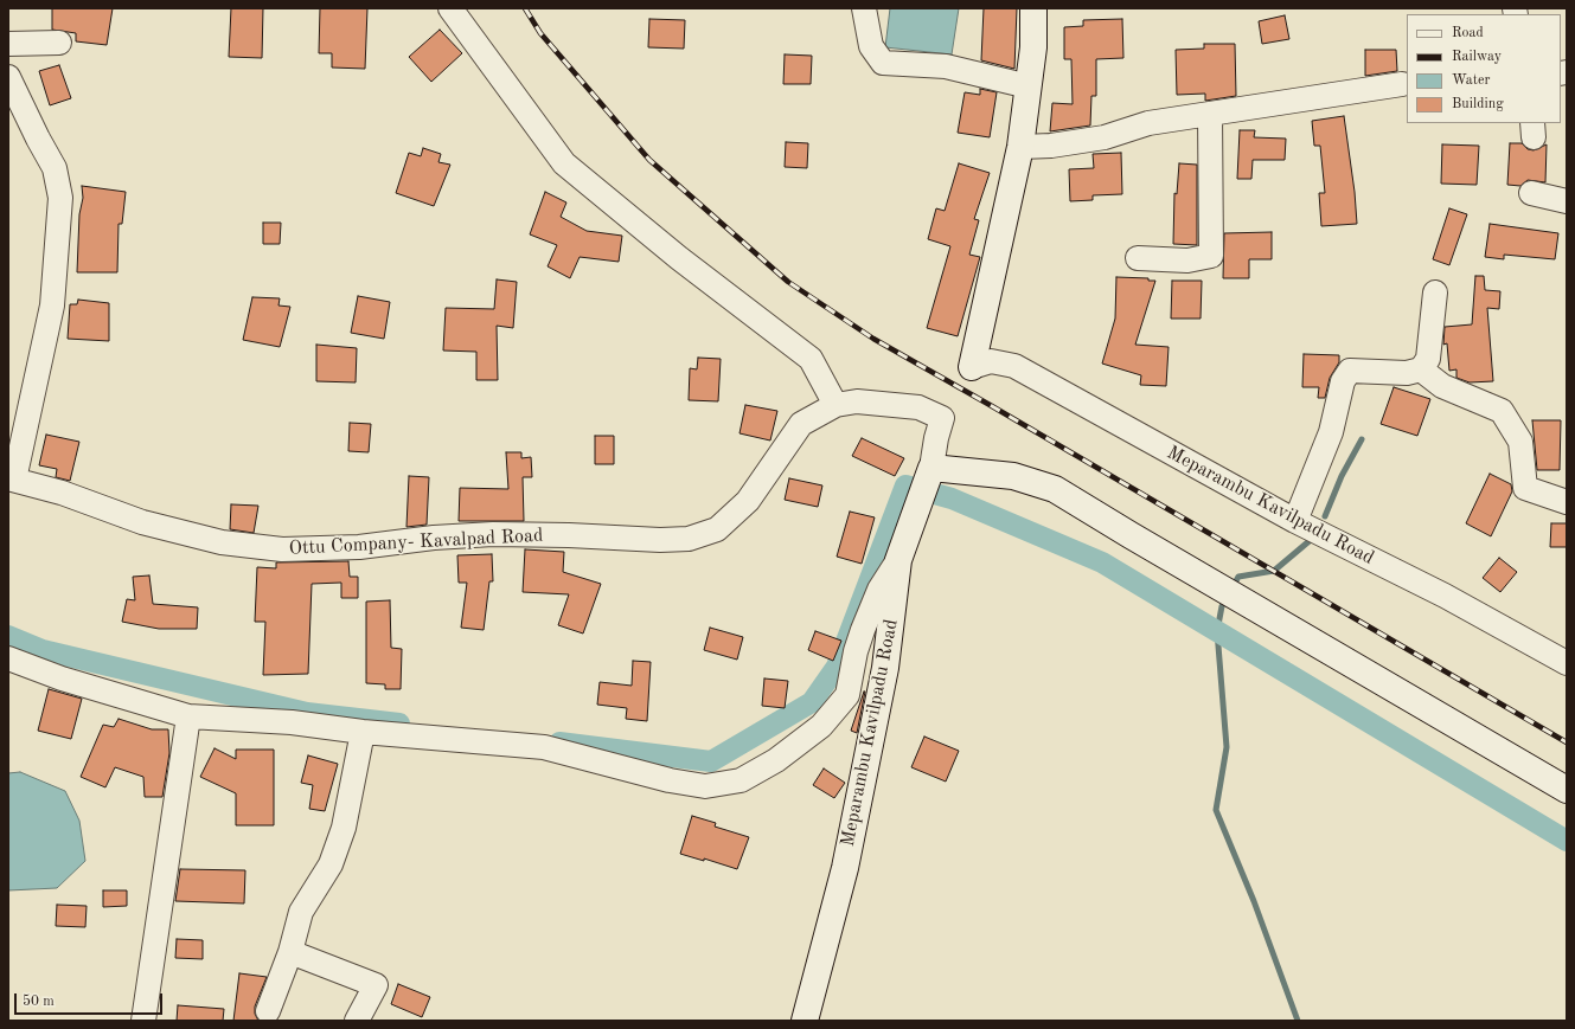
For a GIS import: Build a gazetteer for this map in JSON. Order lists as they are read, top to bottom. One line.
{"streets":{"main road":["Meparambu Kavilpadu Road"],"street":["Ottu Company- Kavalpad Road"]},"crossings":[["Meparambu Kavilpadu Road","Ottu Company- Kavalpad Road"]],"legend":["Road","Railway","Water","Building"],"scale_bar":"50 m"}
